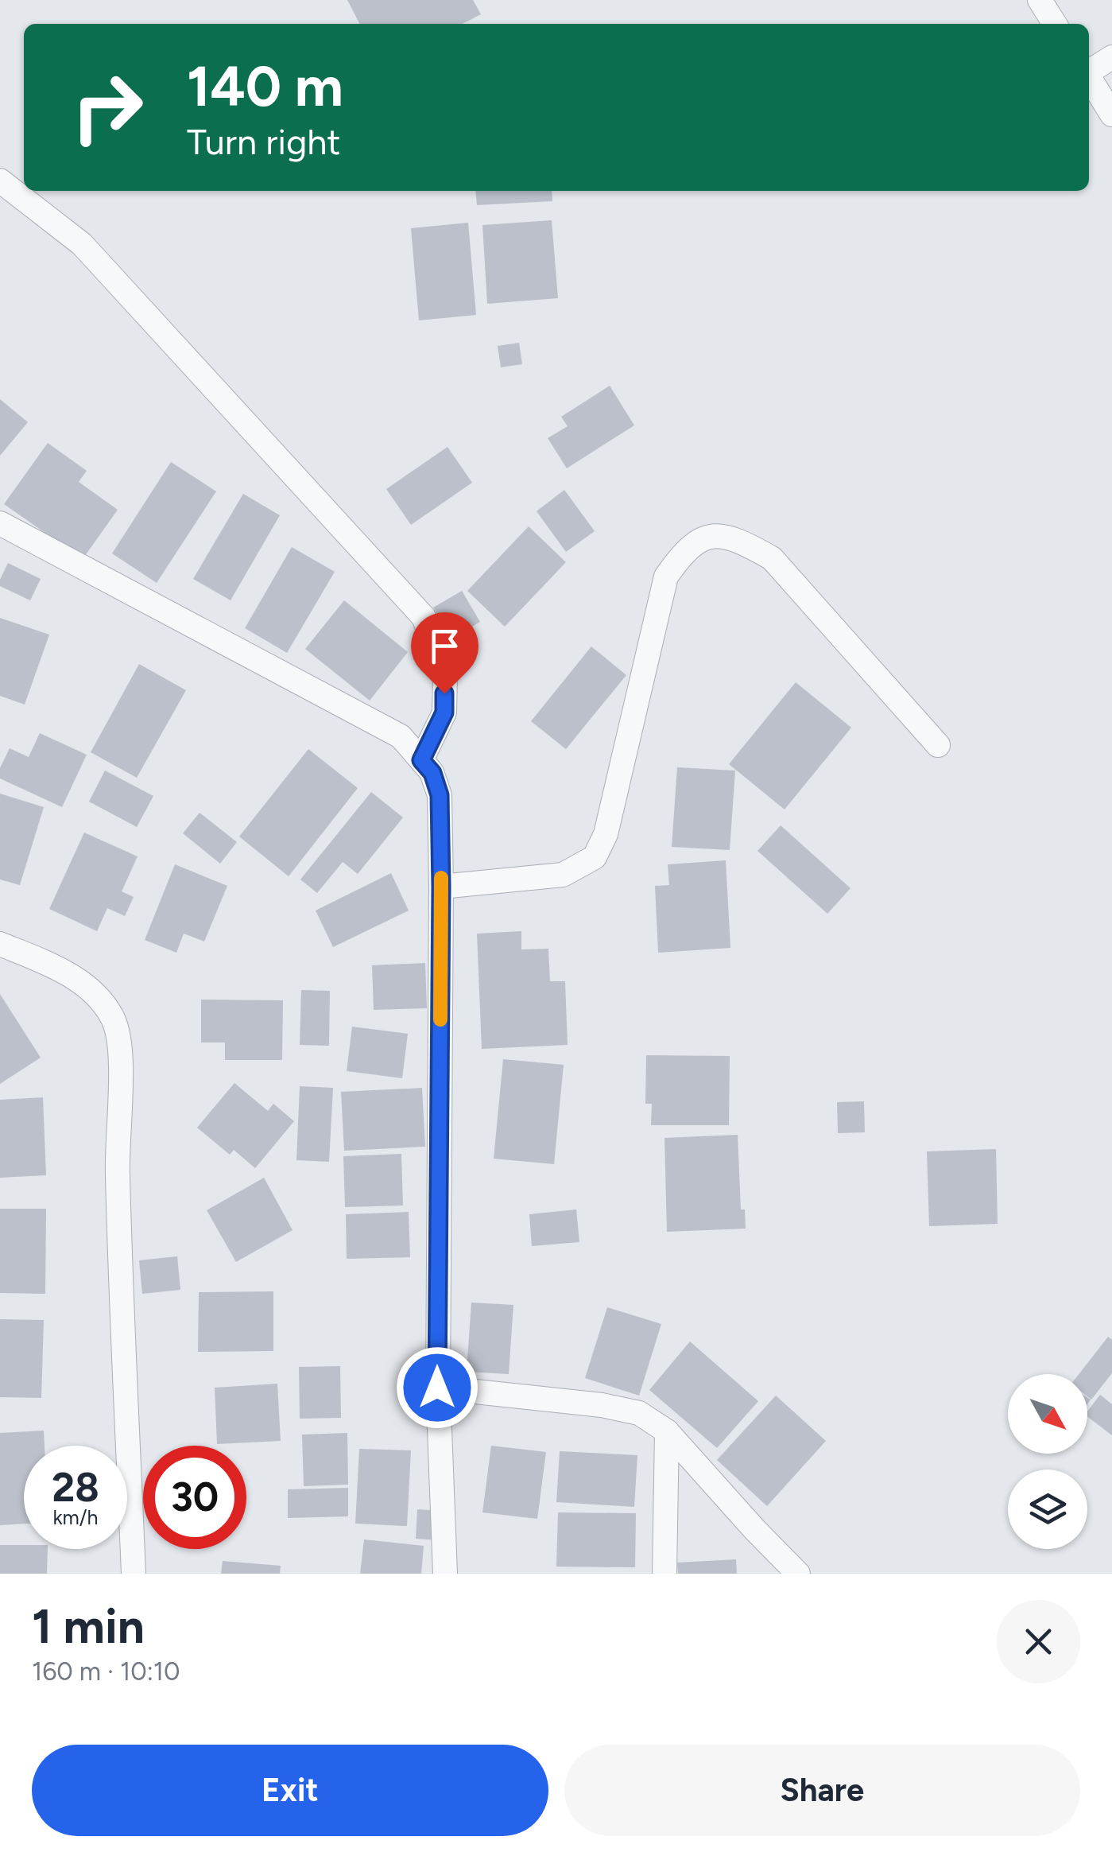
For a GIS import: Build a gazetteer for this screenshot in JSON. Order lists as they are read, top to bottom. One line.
{"north":"bottom right","page":{"turn":["140 m","Turn right"],"speed":"28 km/h","limit":"30","heading":["1 min","160 m · 10:10"],"buttons":["Exit","Share"]}}
